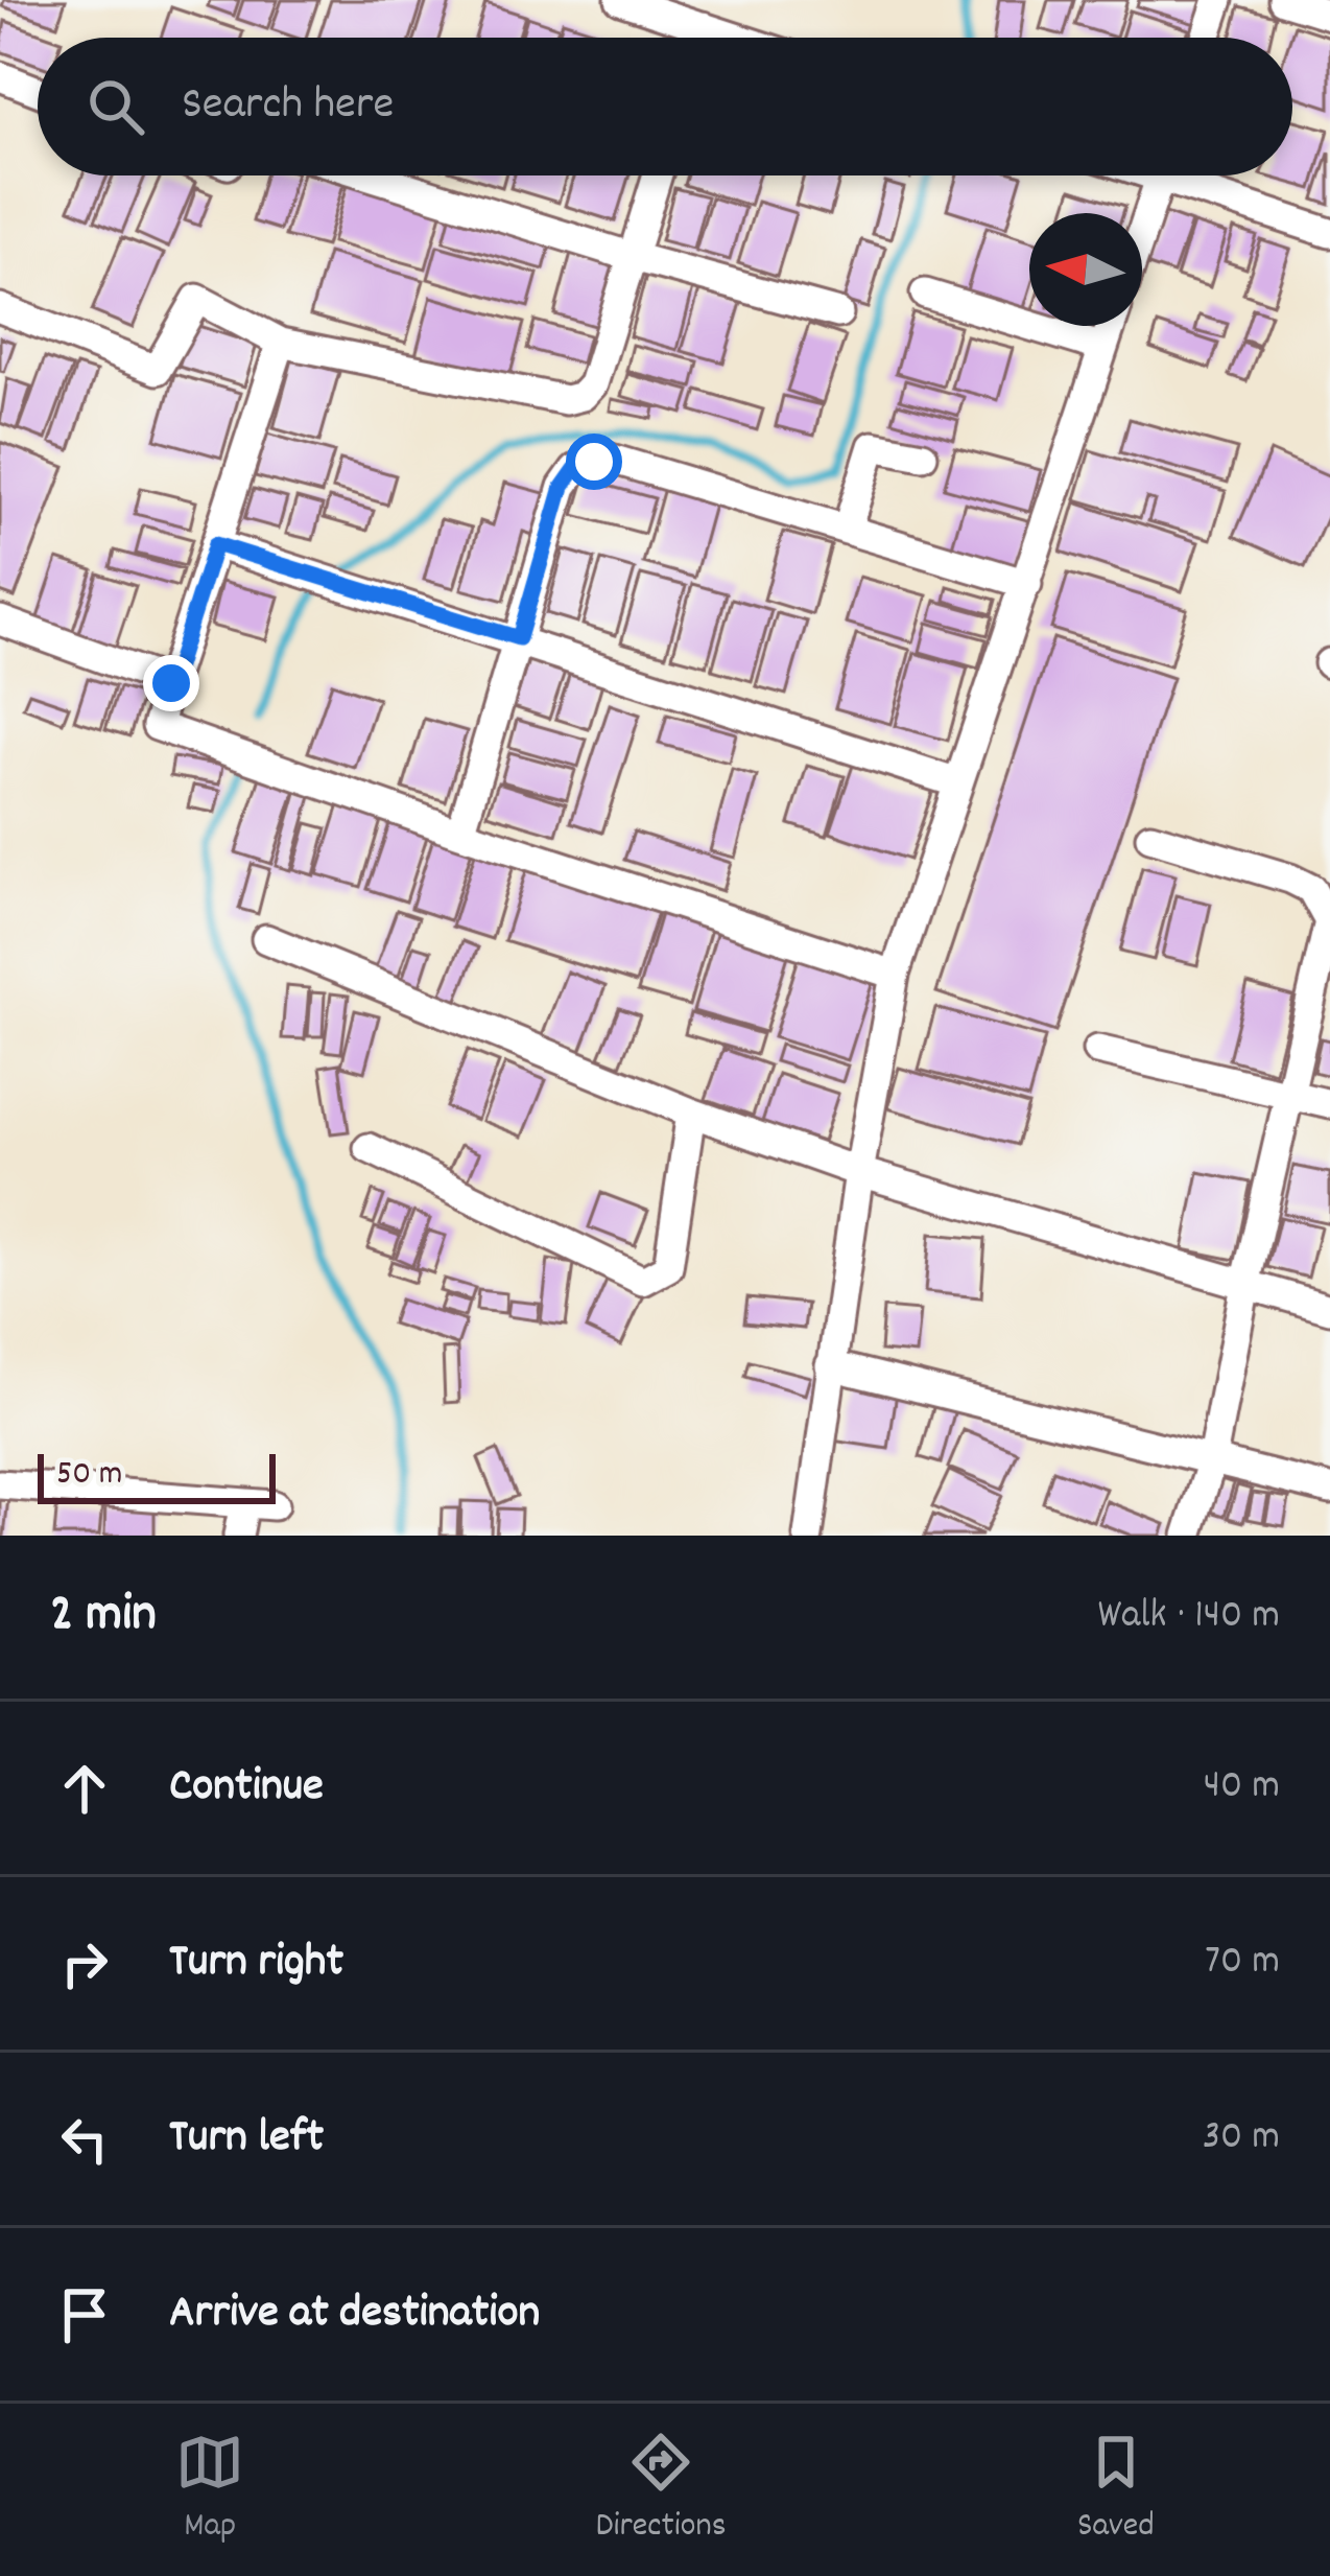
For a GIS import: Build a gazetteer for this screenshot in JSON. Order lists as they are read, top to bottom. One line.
{"scale_bar":"50 m","north":"left","page":{"search":"Search here","scale":"50 m","heading":["2 min","Walk · 140 m"],"list":[["Continue","40 m"],["Turn right","70 m"],["Turn left","30 m"],"Arrive at destination"],"nav":["Map","Directions","Saved"]}}
